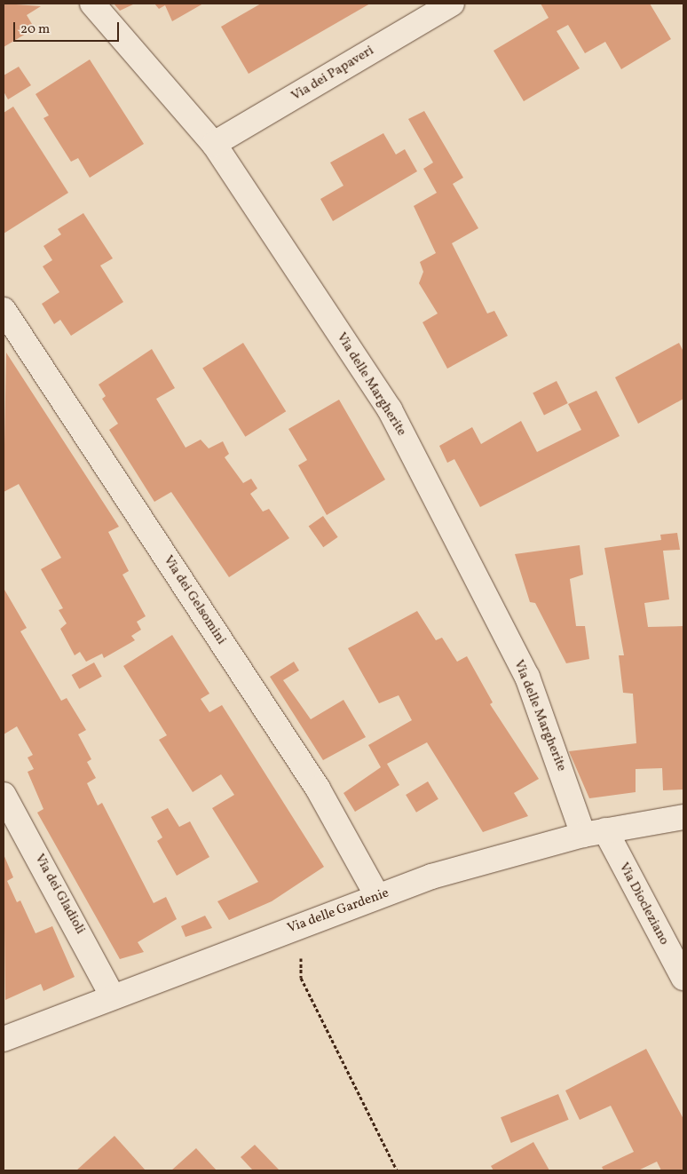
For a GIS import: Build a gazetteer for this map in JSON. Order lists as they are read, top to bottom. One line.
{"streets":{"street":["Via dei Papaveri","Via delle Margherite","Via dei Gelsomini","Via dei Gladioli","Via Diocleziano","Via delle Gardenie"]},"crossings":[["Via dei Papaveri","Via delle Margherite"],["Via delle Margherite","Via Diocleziano"],["Via delle Margherite","Via delle Gardenie"],["Via dei Gelsomini","Via delle Gardenie"],["Via dei Gladioli","Via delle Gardenie"],["Via Diocleziano","Via delle Gardenie"]],"scale_bar":"20 m"}
